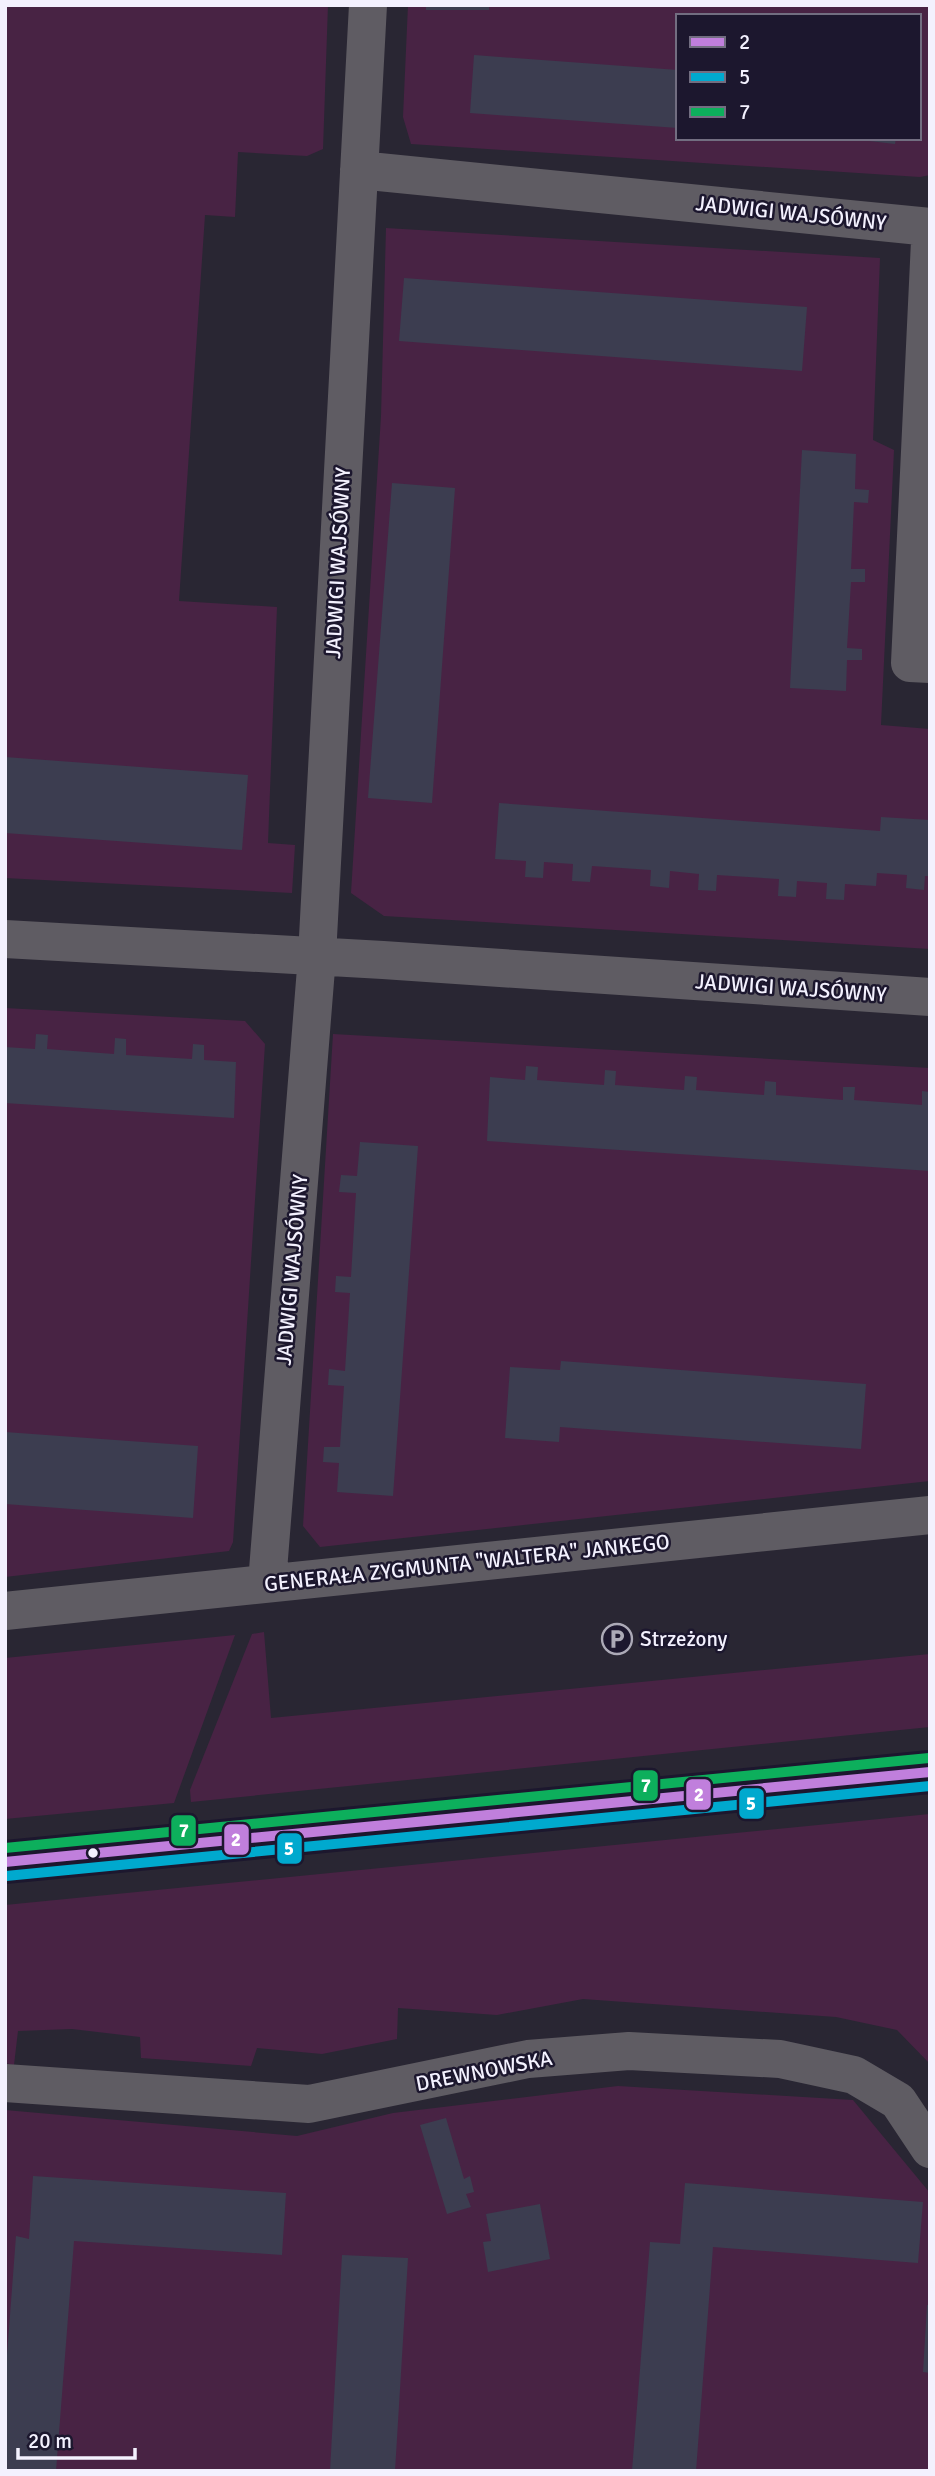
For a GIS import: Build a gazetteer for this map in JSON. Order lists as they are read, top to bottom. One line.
{"streets":{"street":["JADWIGI WAJSÓWNY","GENERAŁA ZYGMUNTA \"WALTERA\" JANKEGO","DREWNOWSKA"]},"crossings":[["JADWIGI WAJSÓWNY","GENERAŁA ZYGMUNTA \"WALTERA\" JANKEGO"]],"places":{"parking":["Strzeżony"]},"lines":["transit line 7","transit line 2","transit line 5"],"legend":["2","5","7"],"scale_bar":"20 m"}
